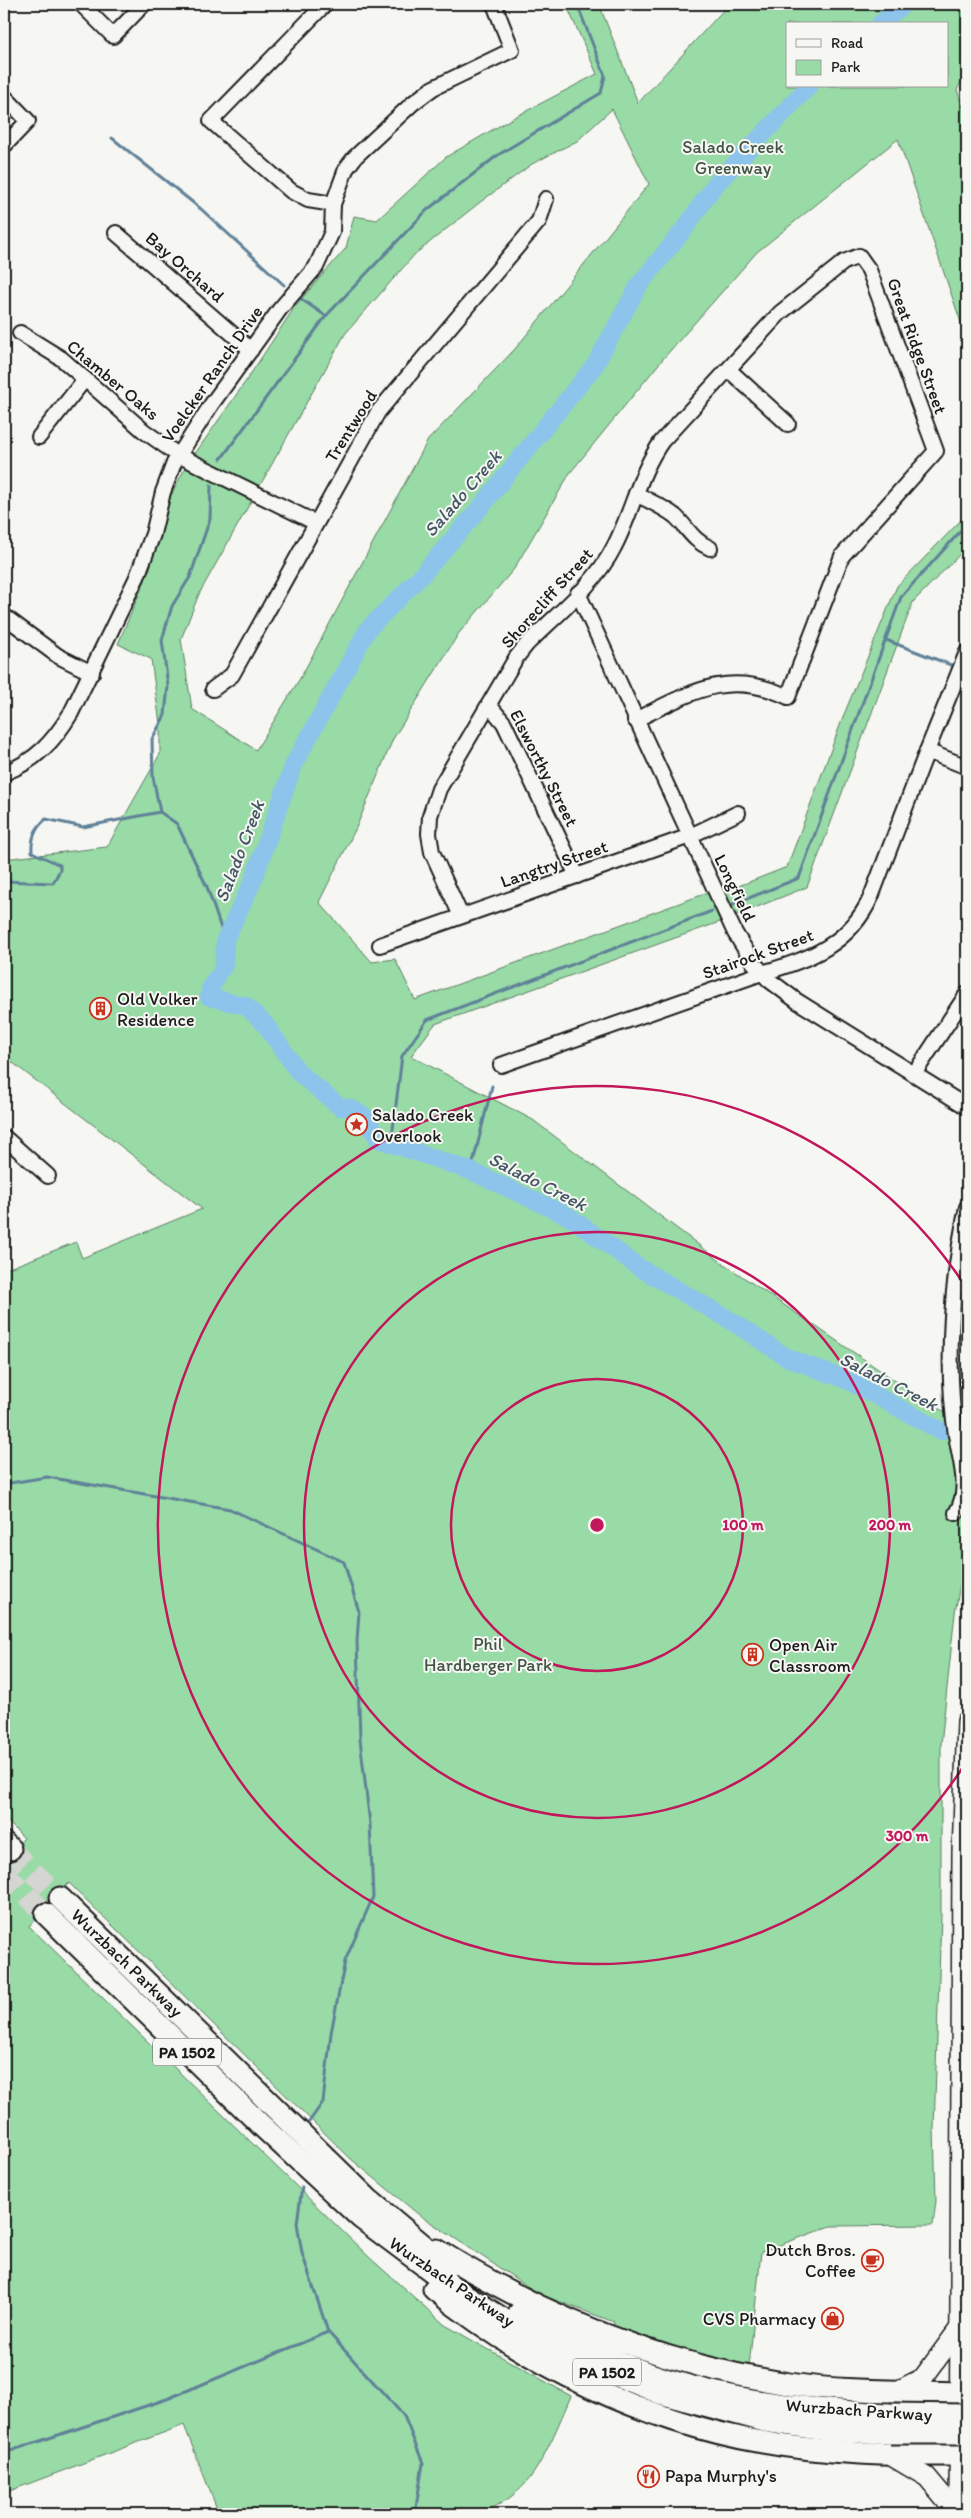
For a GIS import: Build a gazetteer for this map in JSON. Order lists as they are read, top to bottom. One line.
{"streets":{"highway":["Wurzbach Parkway","PA 1502"],"street":["Bay Orchard","Great Ridge Street","Voelcker Ranch Drive","Chamber Oaks","Trentwood","Shorecliff Street","Elsworthy Street","Langtry Street","Longfield","Stairock Street"]},"crossings":[["Bay Orchard","Voelcker Ranch Drive"],["Great Ridge Street","Shorecliff Street"],["Great Ridge Street","Longfield"],["Voelcker Ranch Drive","Chamber Oaks"],["Chamber Oaks","Trentwood"],["Shorecliff Street","Elsworthy Street"],["Shorecliff Street","Langtry Street"],["Shorecliff Street","Longfield"],["Elsworthy Street","Langtry Street"],["Langtry Street","Longfield"],["Longfield","Stairock Street"]],"water":["Salado Creek"],"parks":["Salado Creek Greenway","Phil Hardberger Park"],"places":{"building":["Old Volker Residence","Open Air Classroom"],"place":["Salado Creek Overlook"],"cafe":["Dutch Bros. Coffee"],"shop":["CVS Pharmacy"],"restaurant":["Papa Murphy's"]},"legend":["Road","Park"],"rings":["100 m","200 m","300 m"]}
